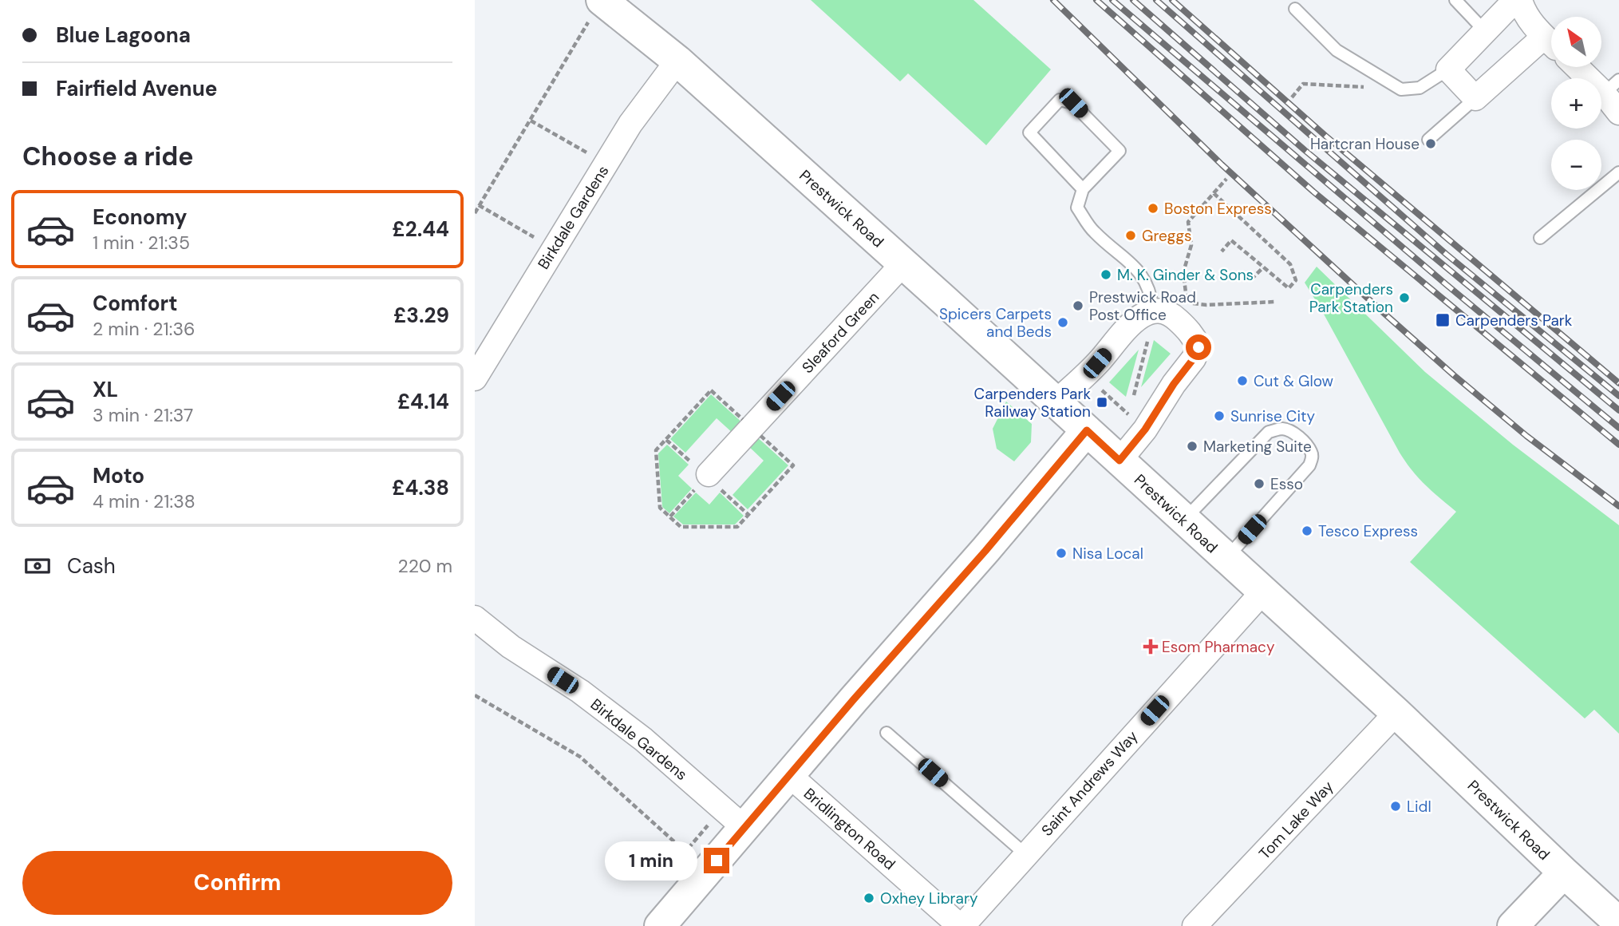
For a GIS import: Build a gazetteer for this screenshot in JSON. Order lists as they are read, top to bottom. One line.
{"streets":{"main road":["Prestwick Road"],"street":["Birkdale Gardens","Sleaford Green","Saint Andrews Way","Tom Lake Way","Bridlington Road"]},"crossings":[["Prestwick Road","Birkdale Gardens"],["Prestwick Road","Sleaford Green"],["Prestwick Road","Saint Andrews Way"],["Prestwick Road","Tom Lake Way"],["Saint Andrews Way","Bridlington Road"]],"places":{"other":["Hartcran House","Boston Express","Greggs","M. K. Ginder & Sons","Carpenders Park Station","Prestwick Road Post Office","Spicers Carpets and Beds","Cut & Glow","Sunrise City","Marketing Suite","Esso","Tesco Express","Nisa Local","Lidl","Oxhey Library"],"transit":["Carpenders Park","Carpenders Park Railway Station"],"health":["Esom Pharmacy"]},"north":"top left","page":{"banner":["Blue Lagoona","Fairfield Avenue"],"map_buttons":["+","−"],"heading":"Choose a ride","list":[{"name":"Economy","note":"1 min · 21:35","value":"£2.44"},{"name":"Comfort","note":"2 min · 21:36","value":"£3.29"},{"name":"XL","note":"3 min · 21:37","value":"£4.14"},{"name":"Moto","note":"4 min · 21:38","value":"£4.38"}],"pay":["Cash","220 m"],"buttons":"Confirm","bubble":"1 min"}}
